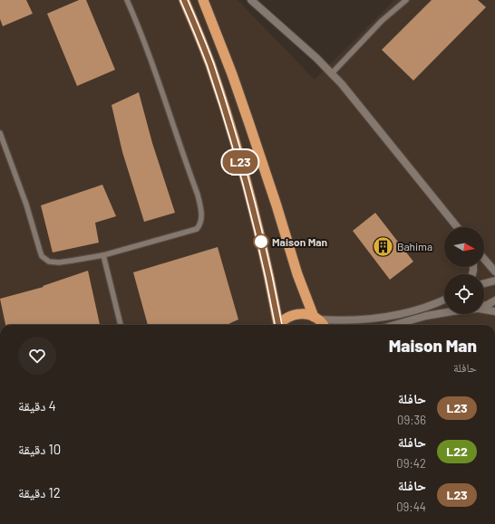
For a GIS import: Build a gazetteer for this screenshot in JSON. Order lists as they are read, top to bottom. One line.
{"places":{"other":["Maison Man"],"building":["Bahima"]},"lines":["bus line L23"],"north":"right","page":{"on_map":"L23","heading":["Maison Man","حافلة"],"list":[{"mark":"L23","name":"حافلة","note":"09:36","value":"4 دقيقة"},{"mark":"L22","name":"حافلة","note":"09:42","value":"10 دقيقة"},{"mark":"L23","name":"حافلة","note":"09:44","value":"12 دقيقة"}]}}
